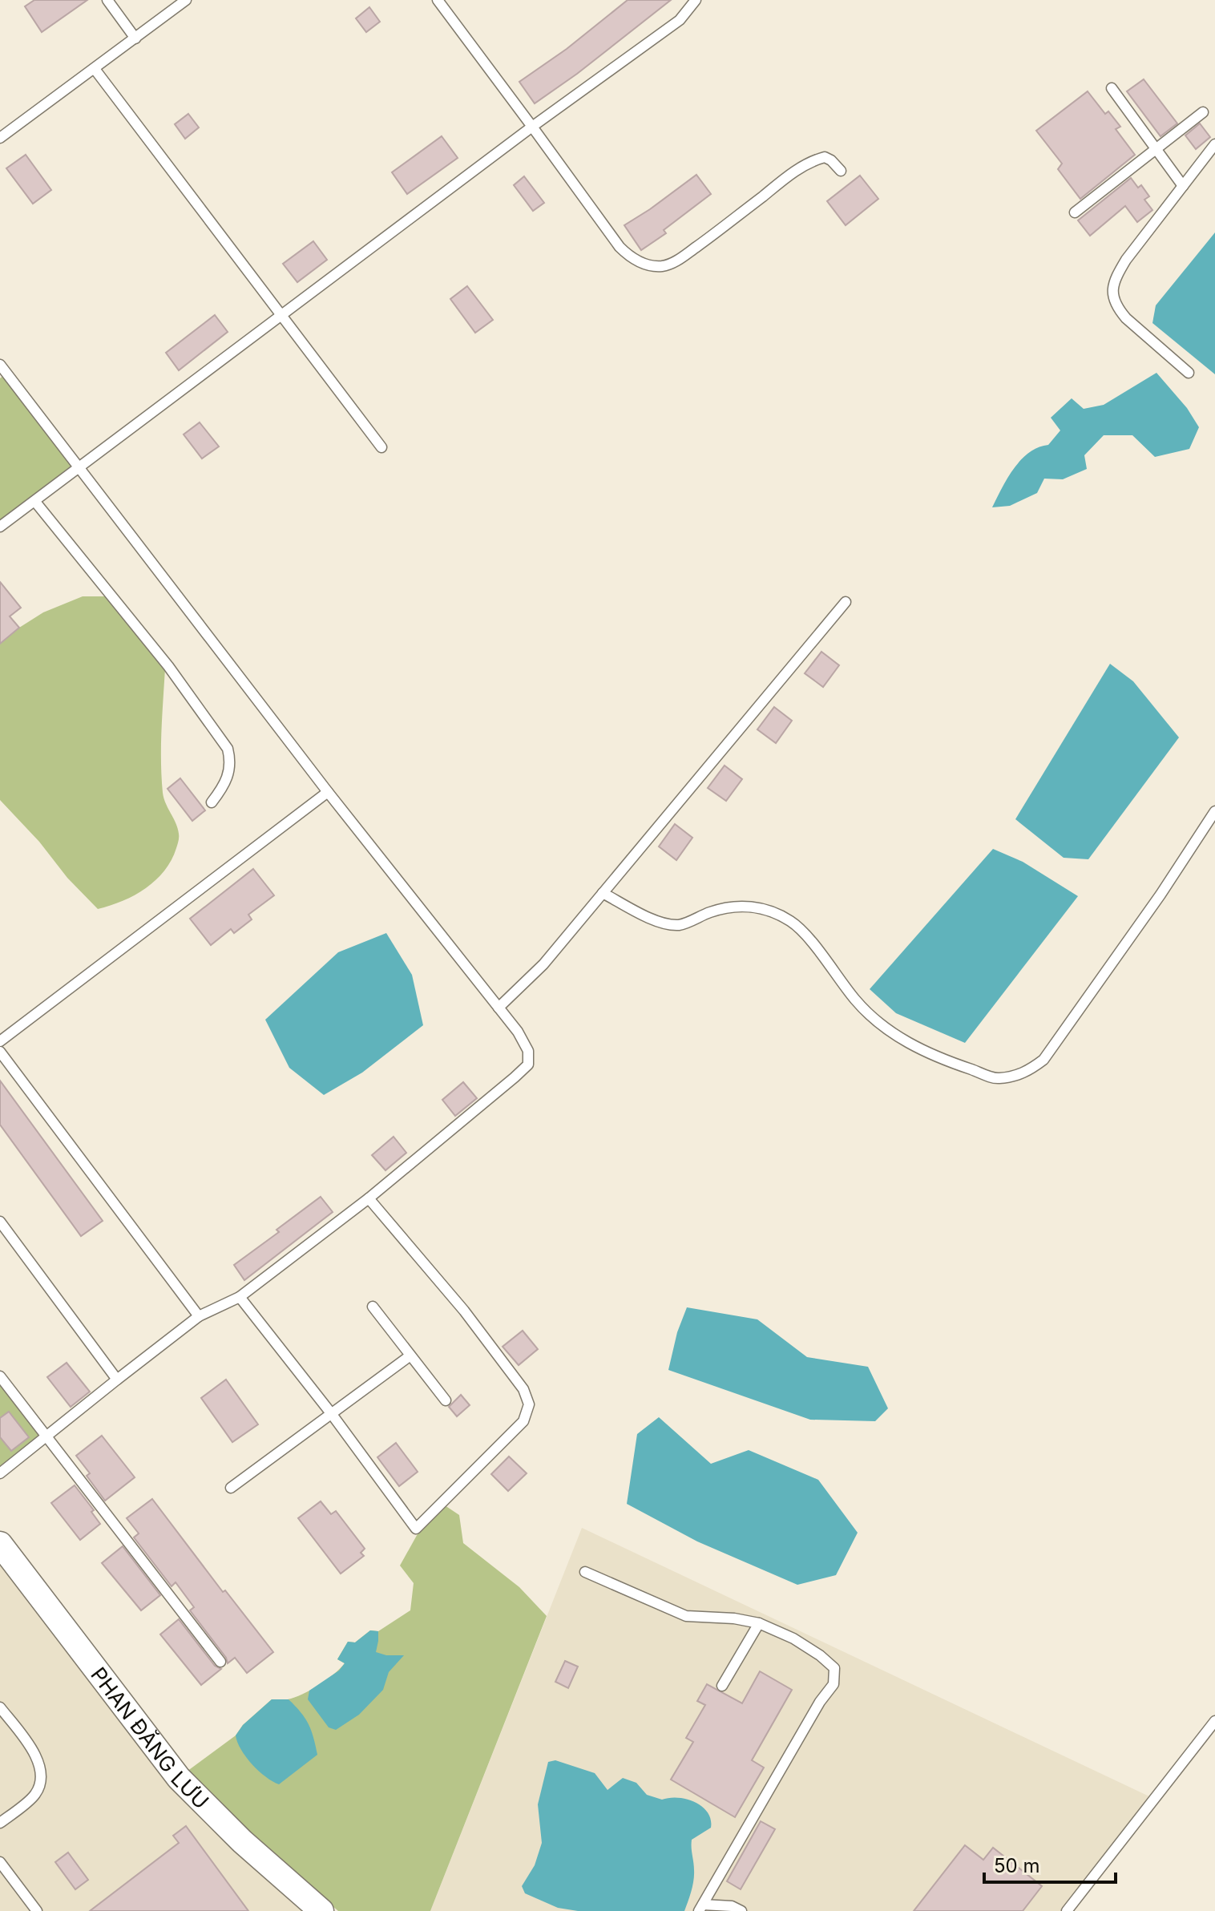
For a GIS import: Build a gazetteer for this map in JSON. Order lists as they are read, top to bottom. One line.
{"streets":{"street":["PHAN ĐĂNG LƯU"]},"scale_bar":"50 m"}
